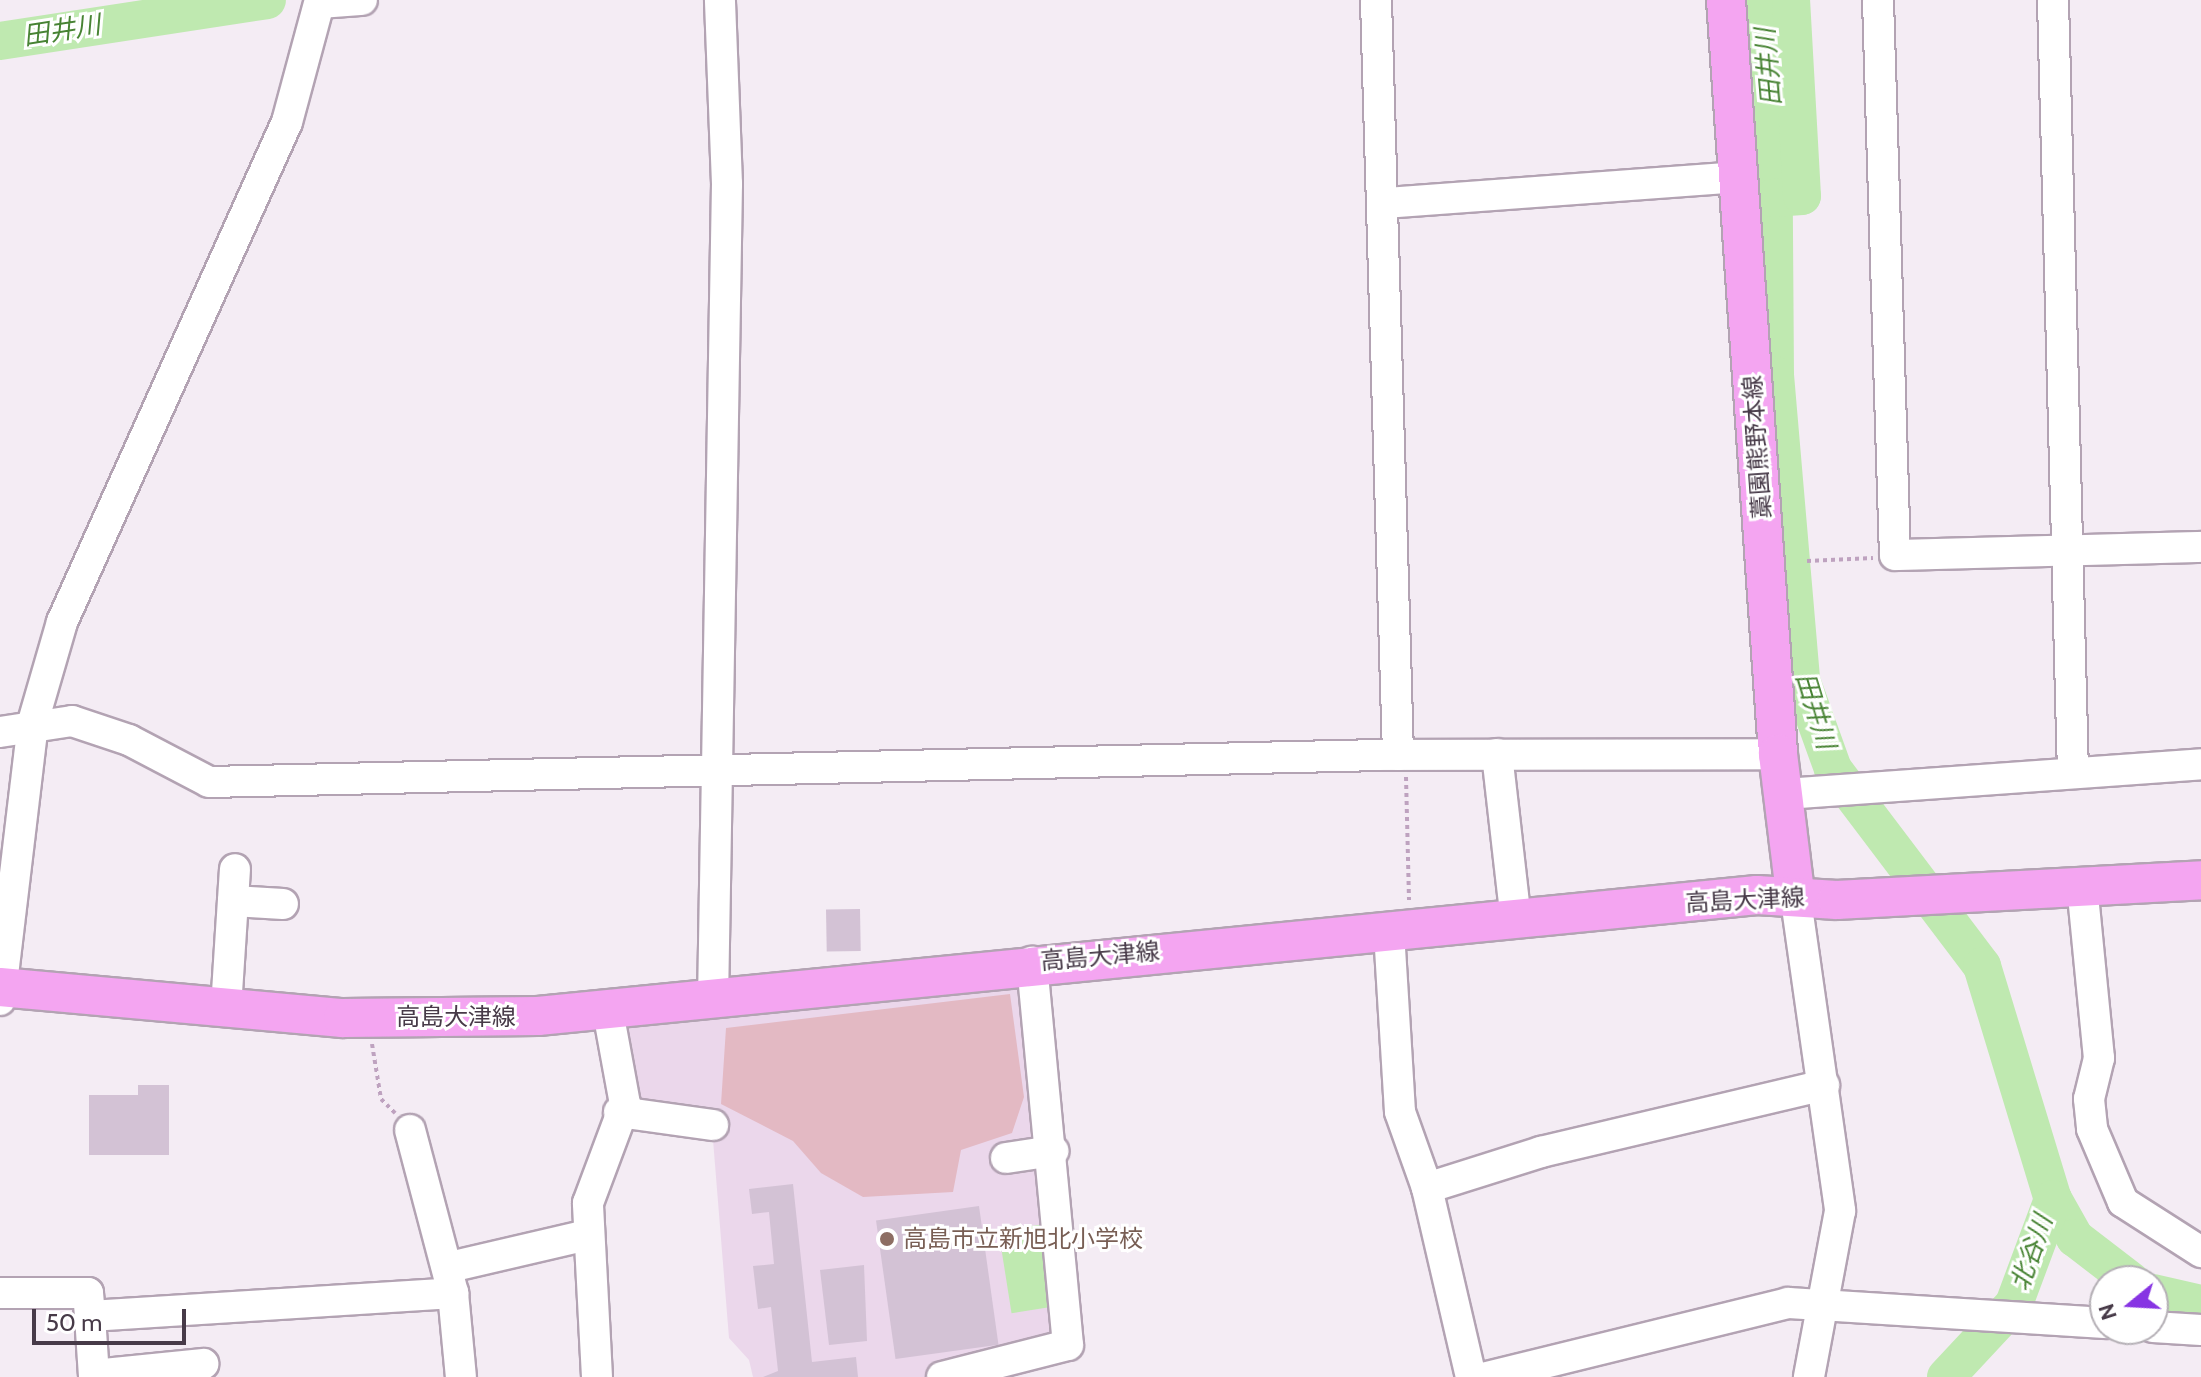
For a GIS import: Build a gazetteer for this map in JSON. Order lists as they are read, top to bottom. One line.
{"streets":{"main road":["藁園熊野本線","高島大津線"]},"crossings":[["藁園熊野本線","高島大津線"]],"water":["田井川","北谷川"],"places":["高島市立新旭北小学校"],"scale_bar":"50 m","north":"left"}
